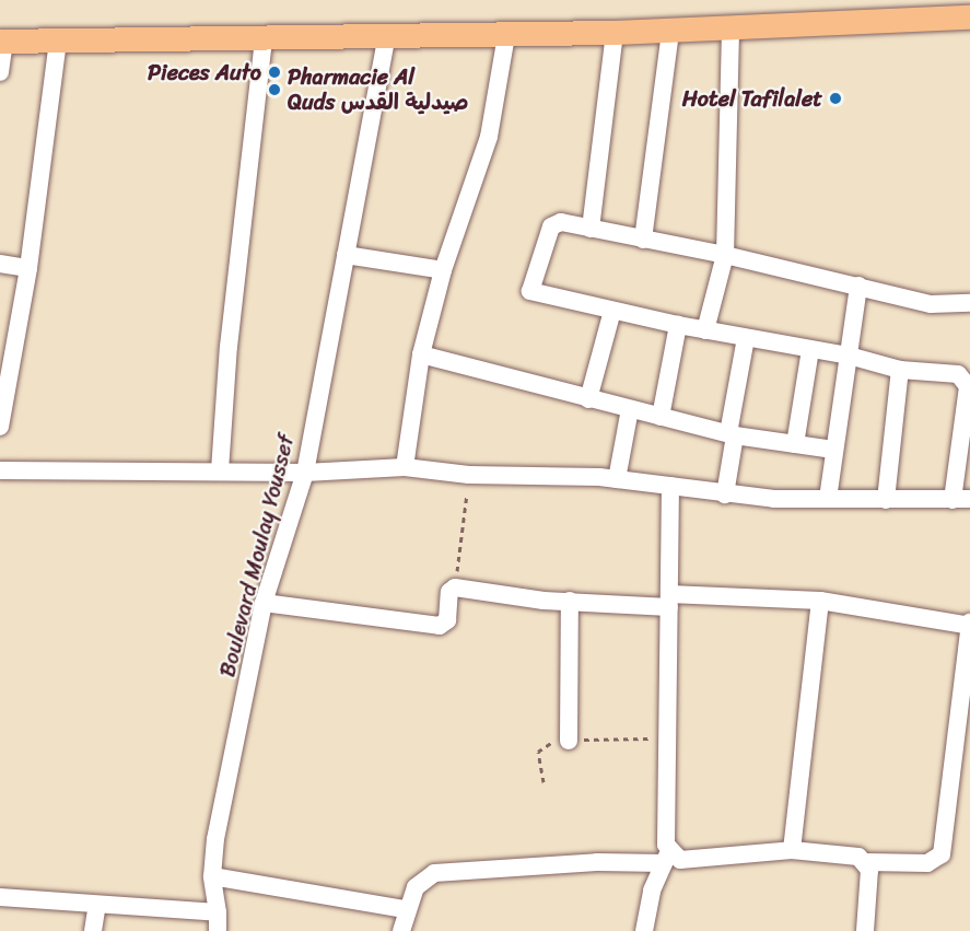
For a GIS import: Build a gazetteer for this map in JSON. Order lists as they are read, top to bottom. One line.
{"streets":{"street":["Boulevard Moulay Youssef"]},"places":["Pieces Auto","Pharmacie Al Quds صيدلية القدس","Hotel Tafilalet"]}
